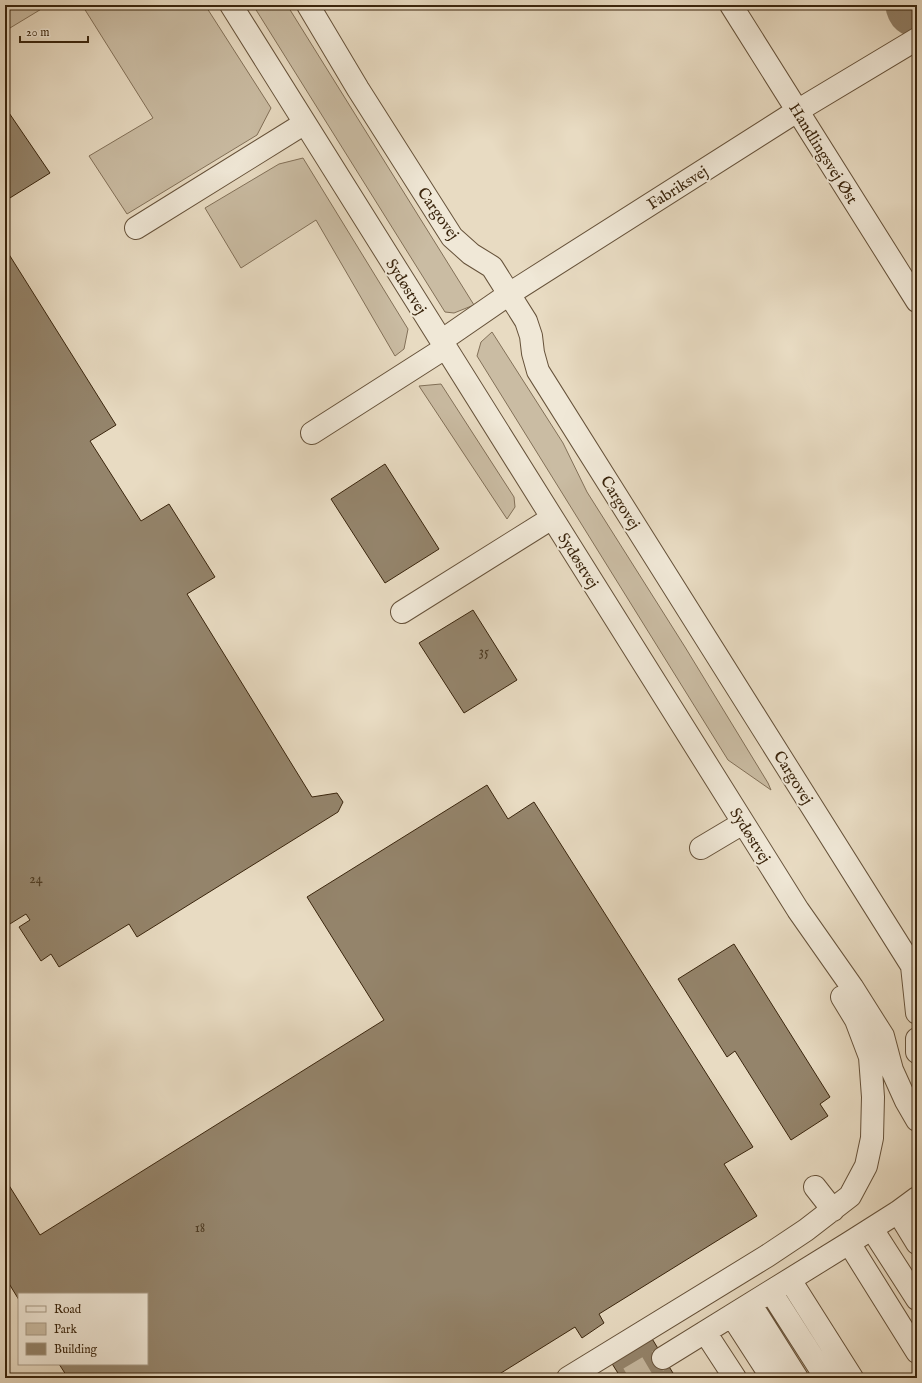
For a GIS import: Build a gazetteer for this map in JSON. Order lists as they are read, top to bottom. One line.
{"streets":{"lane":["Handlingsvej Øst","Fabriksvej","Cargovej","Sydøstvej"]},"crossings":[["Handlingsvej Øst","Fabriksvej"],["Fabriksvej","Cargovej"],["Fabriksvej","Sydøstvej"]],"house_numbers":["35","24","18"],"legend":["Road","Park","Building"],"scale_bar":"20 m"}
